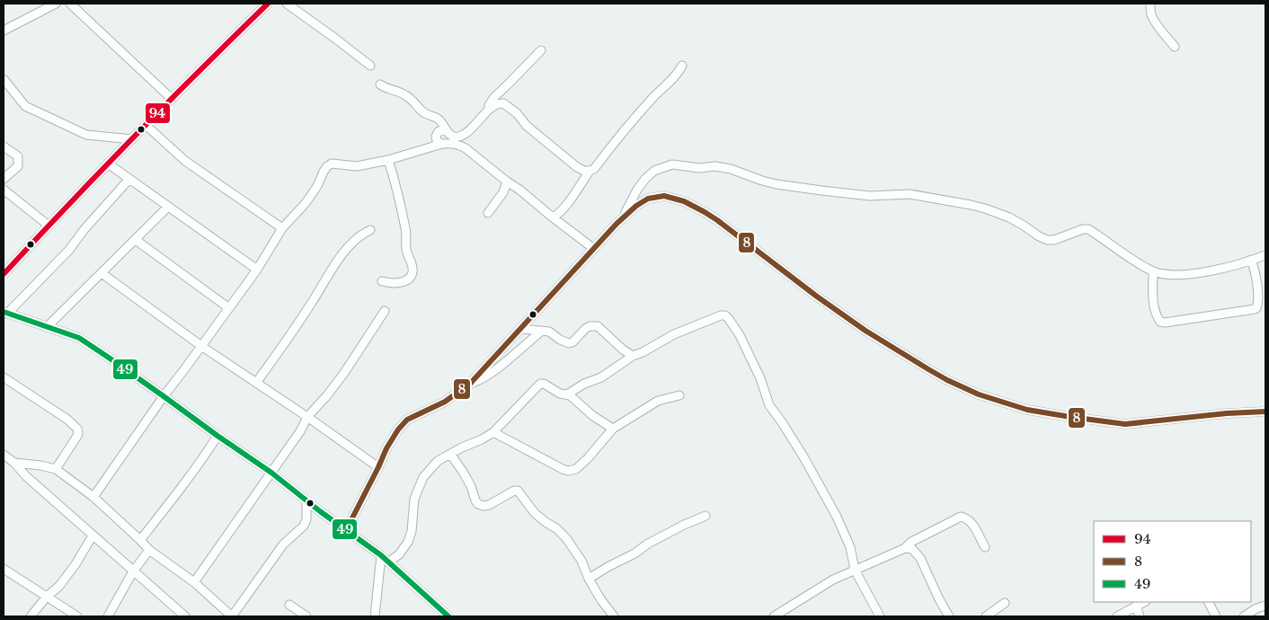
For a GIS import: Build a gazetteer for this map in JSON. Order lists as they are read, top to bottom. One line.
{"lines":["transit line 94","transit line 8","transit line 49"],"legend":["94","8","49"]}
